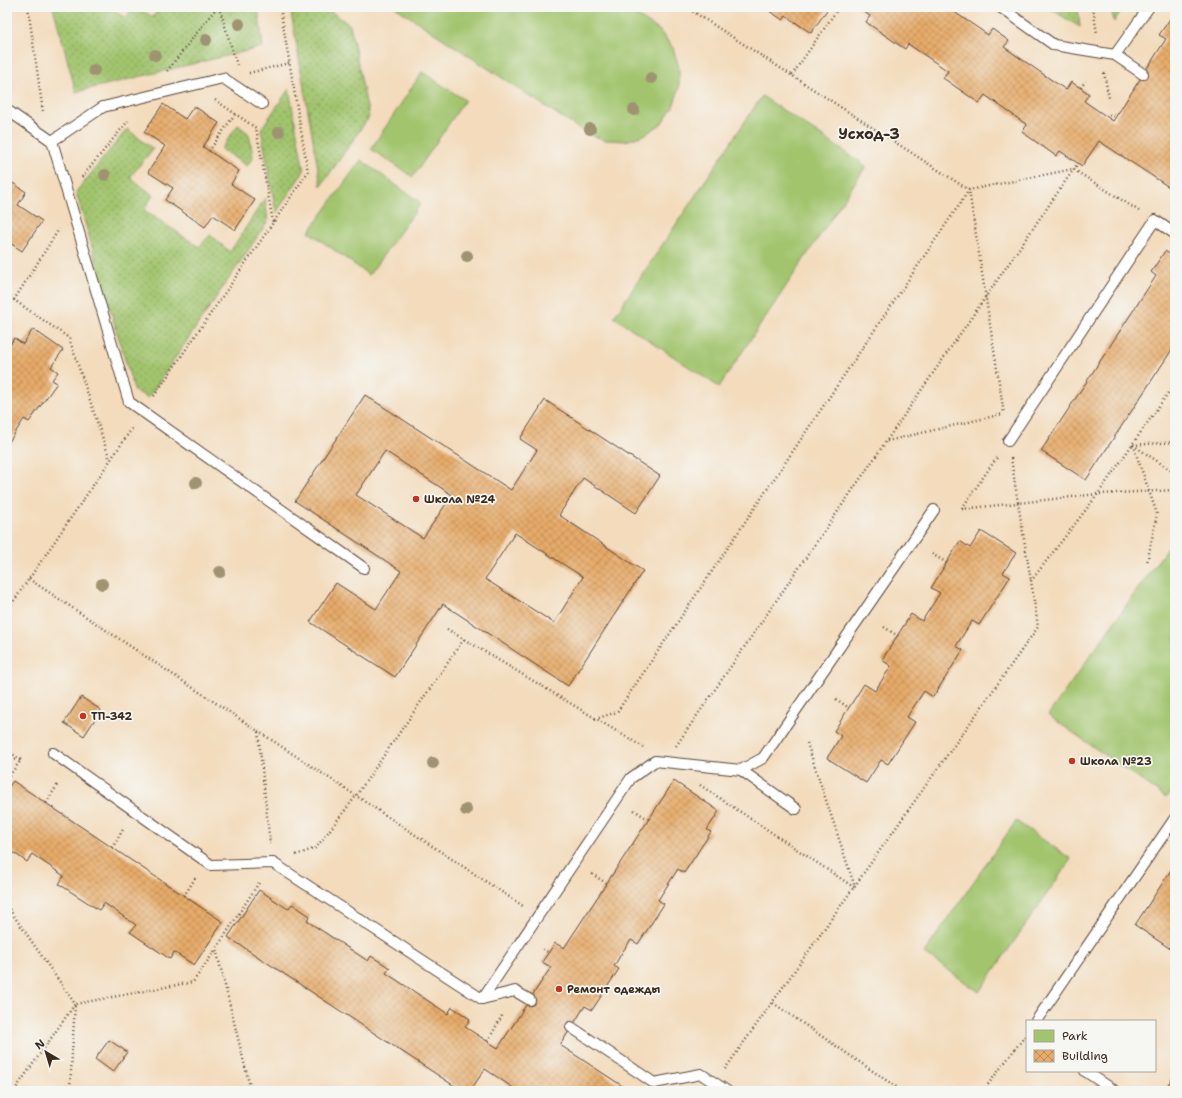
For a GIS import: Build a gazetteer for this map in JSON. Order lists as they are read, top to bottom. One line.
{"districts":["Усход-3"],"places":["Школа №24","ТП-342","Школа №23","Ремонт одежды"],"legend":["Park","Building"],"north":"top left"}
